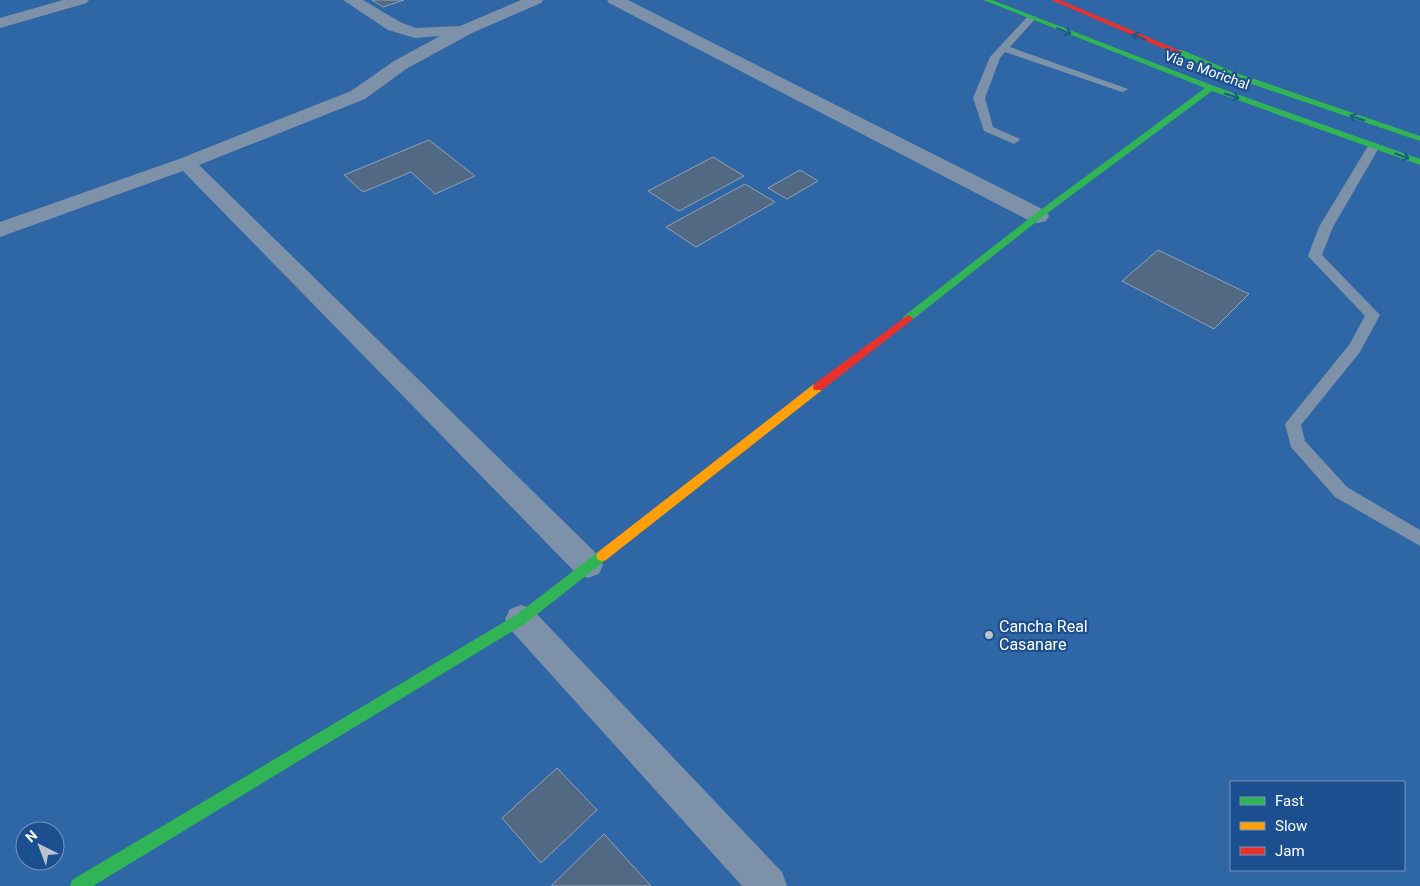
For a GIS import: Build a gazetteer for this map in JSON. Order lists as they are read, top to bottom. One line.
{"streets":{"street":["Vía a Morichal"]},"places":["Cancha Real Casanare"],"legend":["Fast","Slow","Jam"],"north":"top left"}
